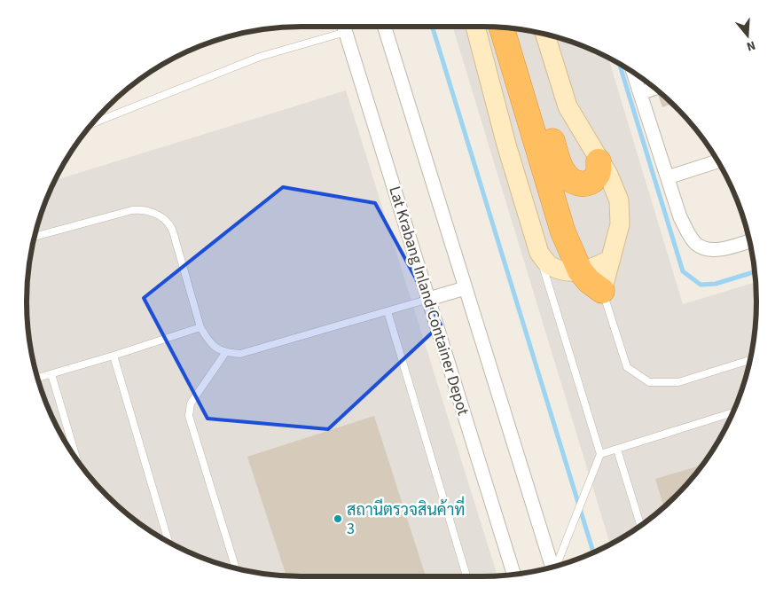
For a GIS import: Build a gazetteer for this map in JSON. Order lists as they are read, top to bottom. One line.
{"streets":{"street":["Lat Krabang Inland Container Depot"]},"places":["สถานีตรวจสินค้าที่ 3"],"north":"bottom"}
